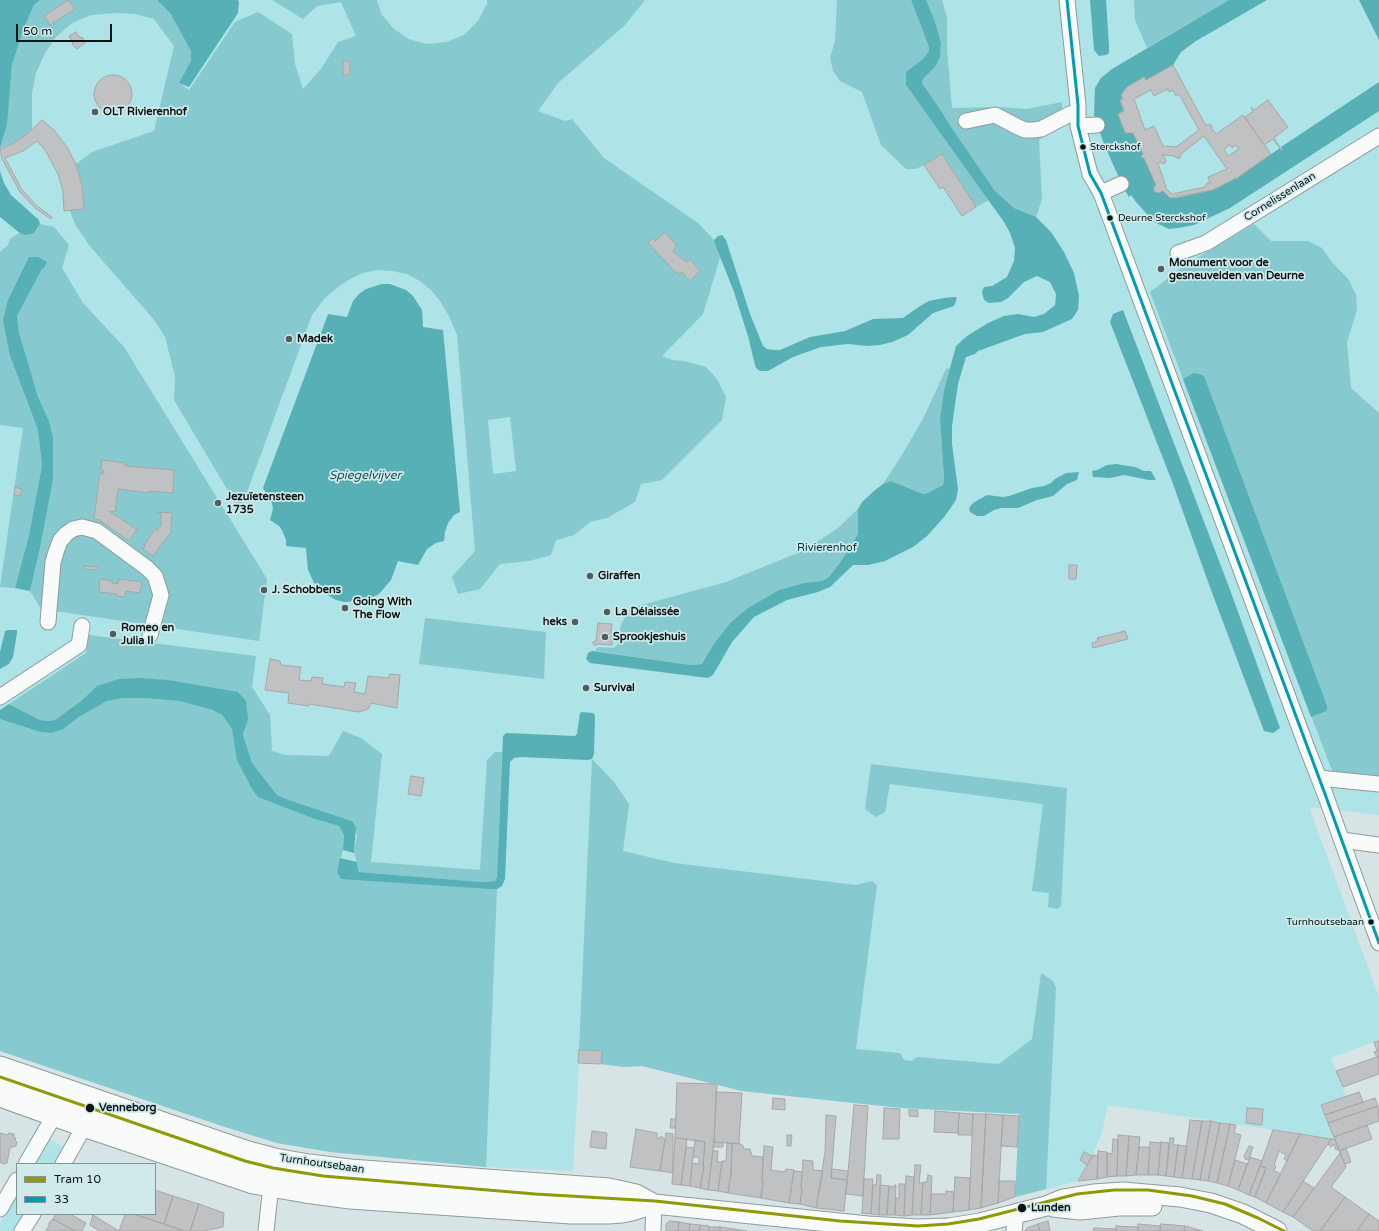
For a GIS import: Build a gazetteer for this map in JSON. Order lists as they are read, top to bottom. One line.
{"streets":{"main road":["Turnhoutsebaan"],"street":["Cornelissenlaan"]},"water":["Spiegelvijver"],"parks":["Rivierenhof"],"places":["OLT Rivierenhof","Sterckshof","Deurne Sterckshof","Monument voor de gesneuvelden van Deurne","Madek","Jezuïetensteen 1735","Giraffen","J. Schobbens","Going With The Flow","La Délaissée","heks","Romeo en Julia II","Sprookjeshuis","Survival","Turnhoutsebaan","Venneborg","Lunden"],"lines":["transit line 33","tram line 10"],"legend":["Tram 10","33"],"scale_bar":"50 m"}
